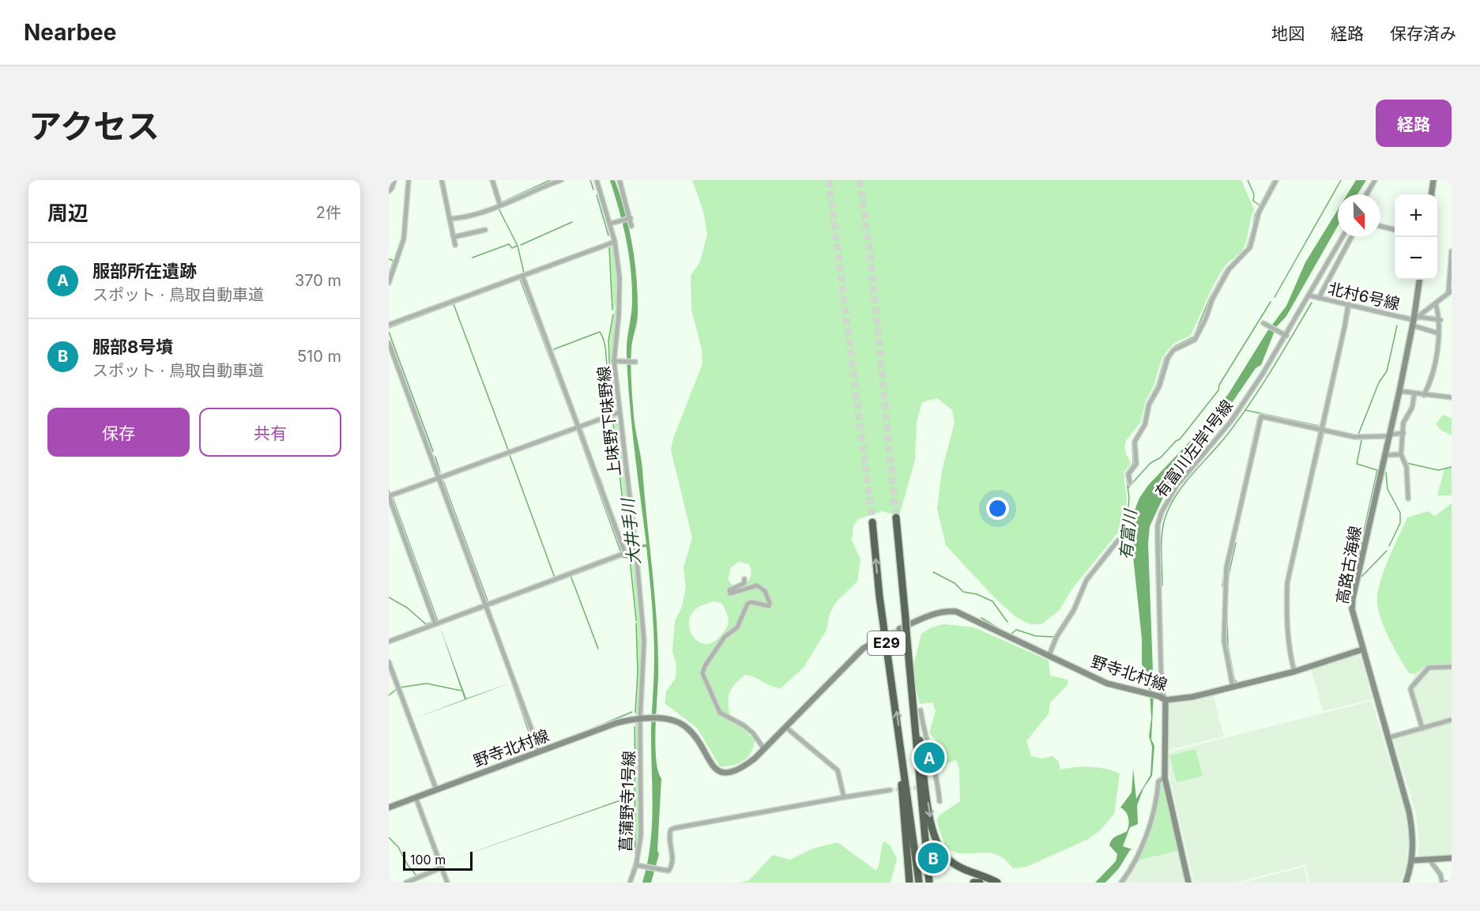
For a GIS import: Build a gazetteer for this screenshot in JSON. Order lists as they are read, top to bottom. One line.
{"streets":{"highway":["E29"],"street":["北村6号線","上味野下味野線","有富川左岸1号線","高路古海線","野寺北村線","菖蒲野寺1号線"]},"crossings":[["北村6号線","有富川左岸1号線"],["北村6号線","高路古海線"],["上味野下味野線","野寺北村線"],["上味野下味野線","菖蒲野寺1号線"],["有富川左岸1号線","野寺北村線"],["高路古海線","野寺北村線"],["E29","野寺北村線"],["野寺北村線","菖蒲野寺1号線"]],"water":["大井手川","有富川"],"scale_bar":"100 m","north":"bottom","page":{"header":"Nearbee","nav":["地図","経路","保存済み"],"title":"アクセス","buttons":["経路",["保存","共有"]],"heading":["周辺","2件"],"map_buttons":["+","−"],"list":[{"mark":"A","name":"服部所在遺跡","note":"スポット · 鳥取自動車道","value":"370 m"},{"mark":"B","name":"服部8号墳","note":"スポット · 鳥取自動車道","value":"510 m"}],"pins":["A","B"],"scale":"100 m"}}
